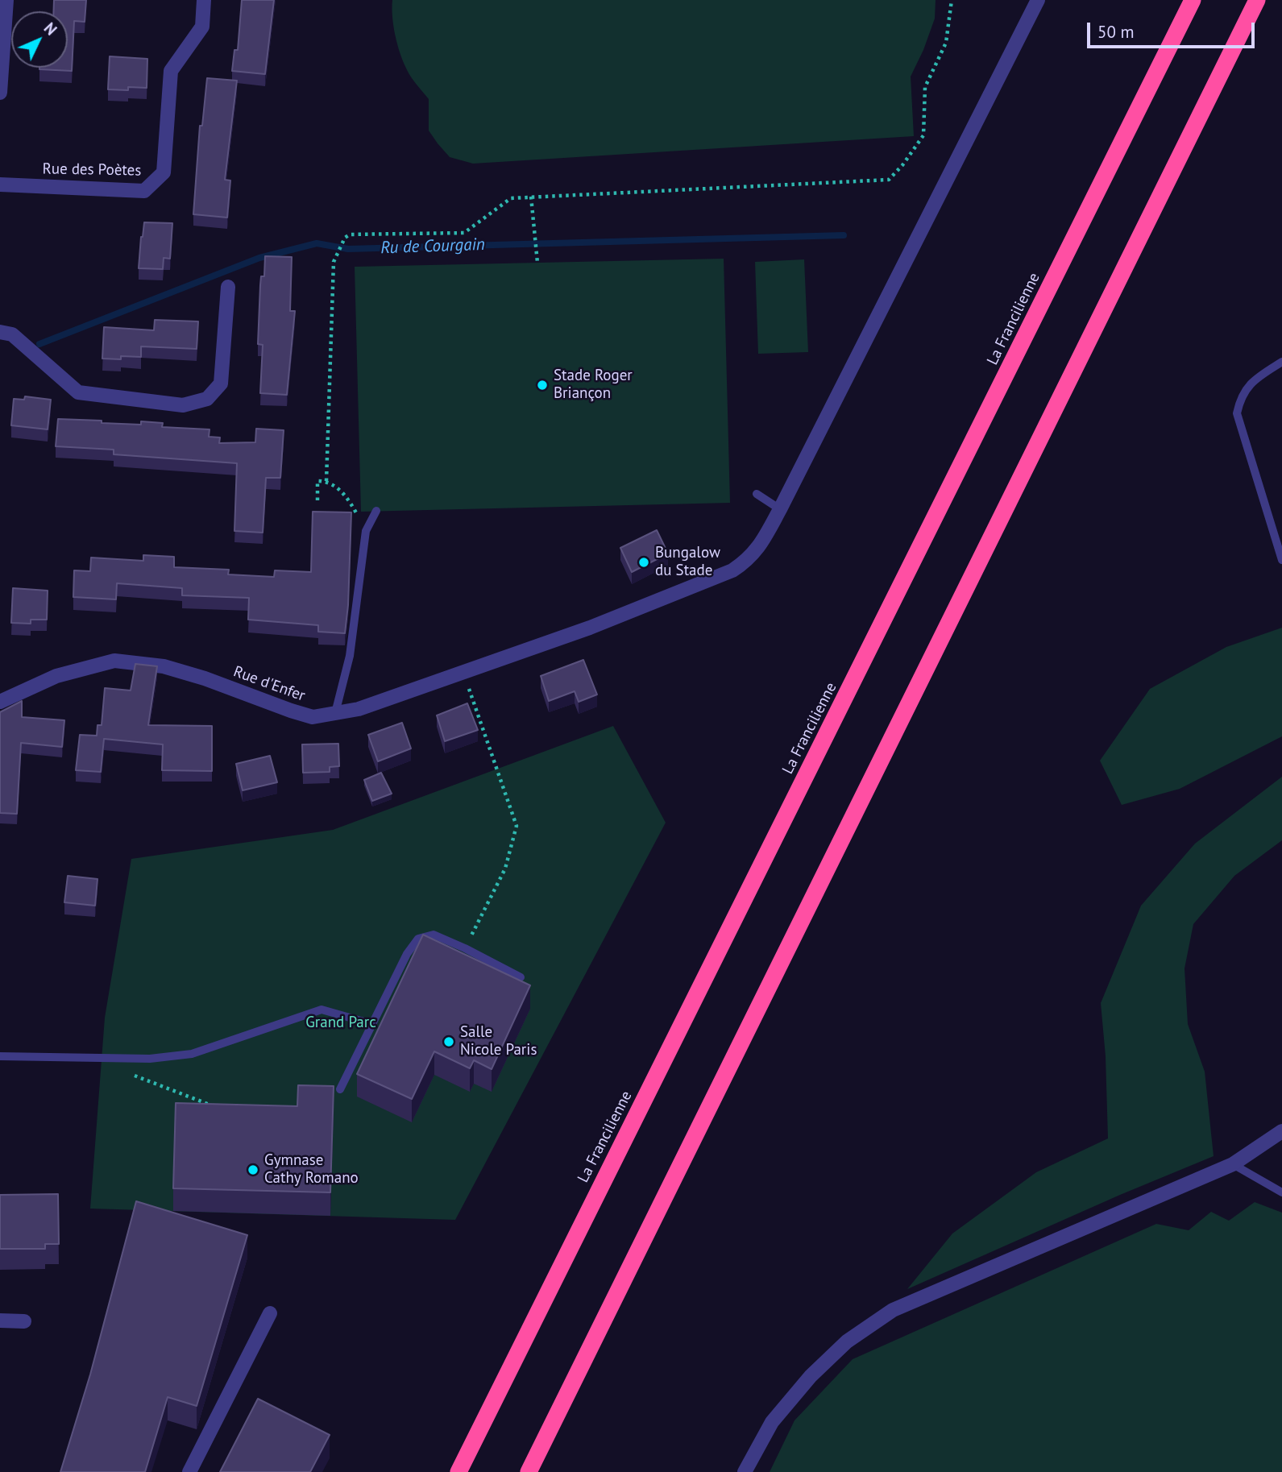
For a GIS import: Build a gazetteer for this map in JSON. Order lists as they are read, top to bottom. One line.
{"streets":{"highway":["La Francilienne"],"street":["Rue des Poètes","Rue d'Enfer"]},"water":["Ru de Courgain"],"parks":["Grand Parc"],"places":["Stade Roger Briançon","Bungalow du Stade","Salle Nicole Paris","Gymnase Cathy Romano"],"scale_bar":"50 m","north":"top right"}
